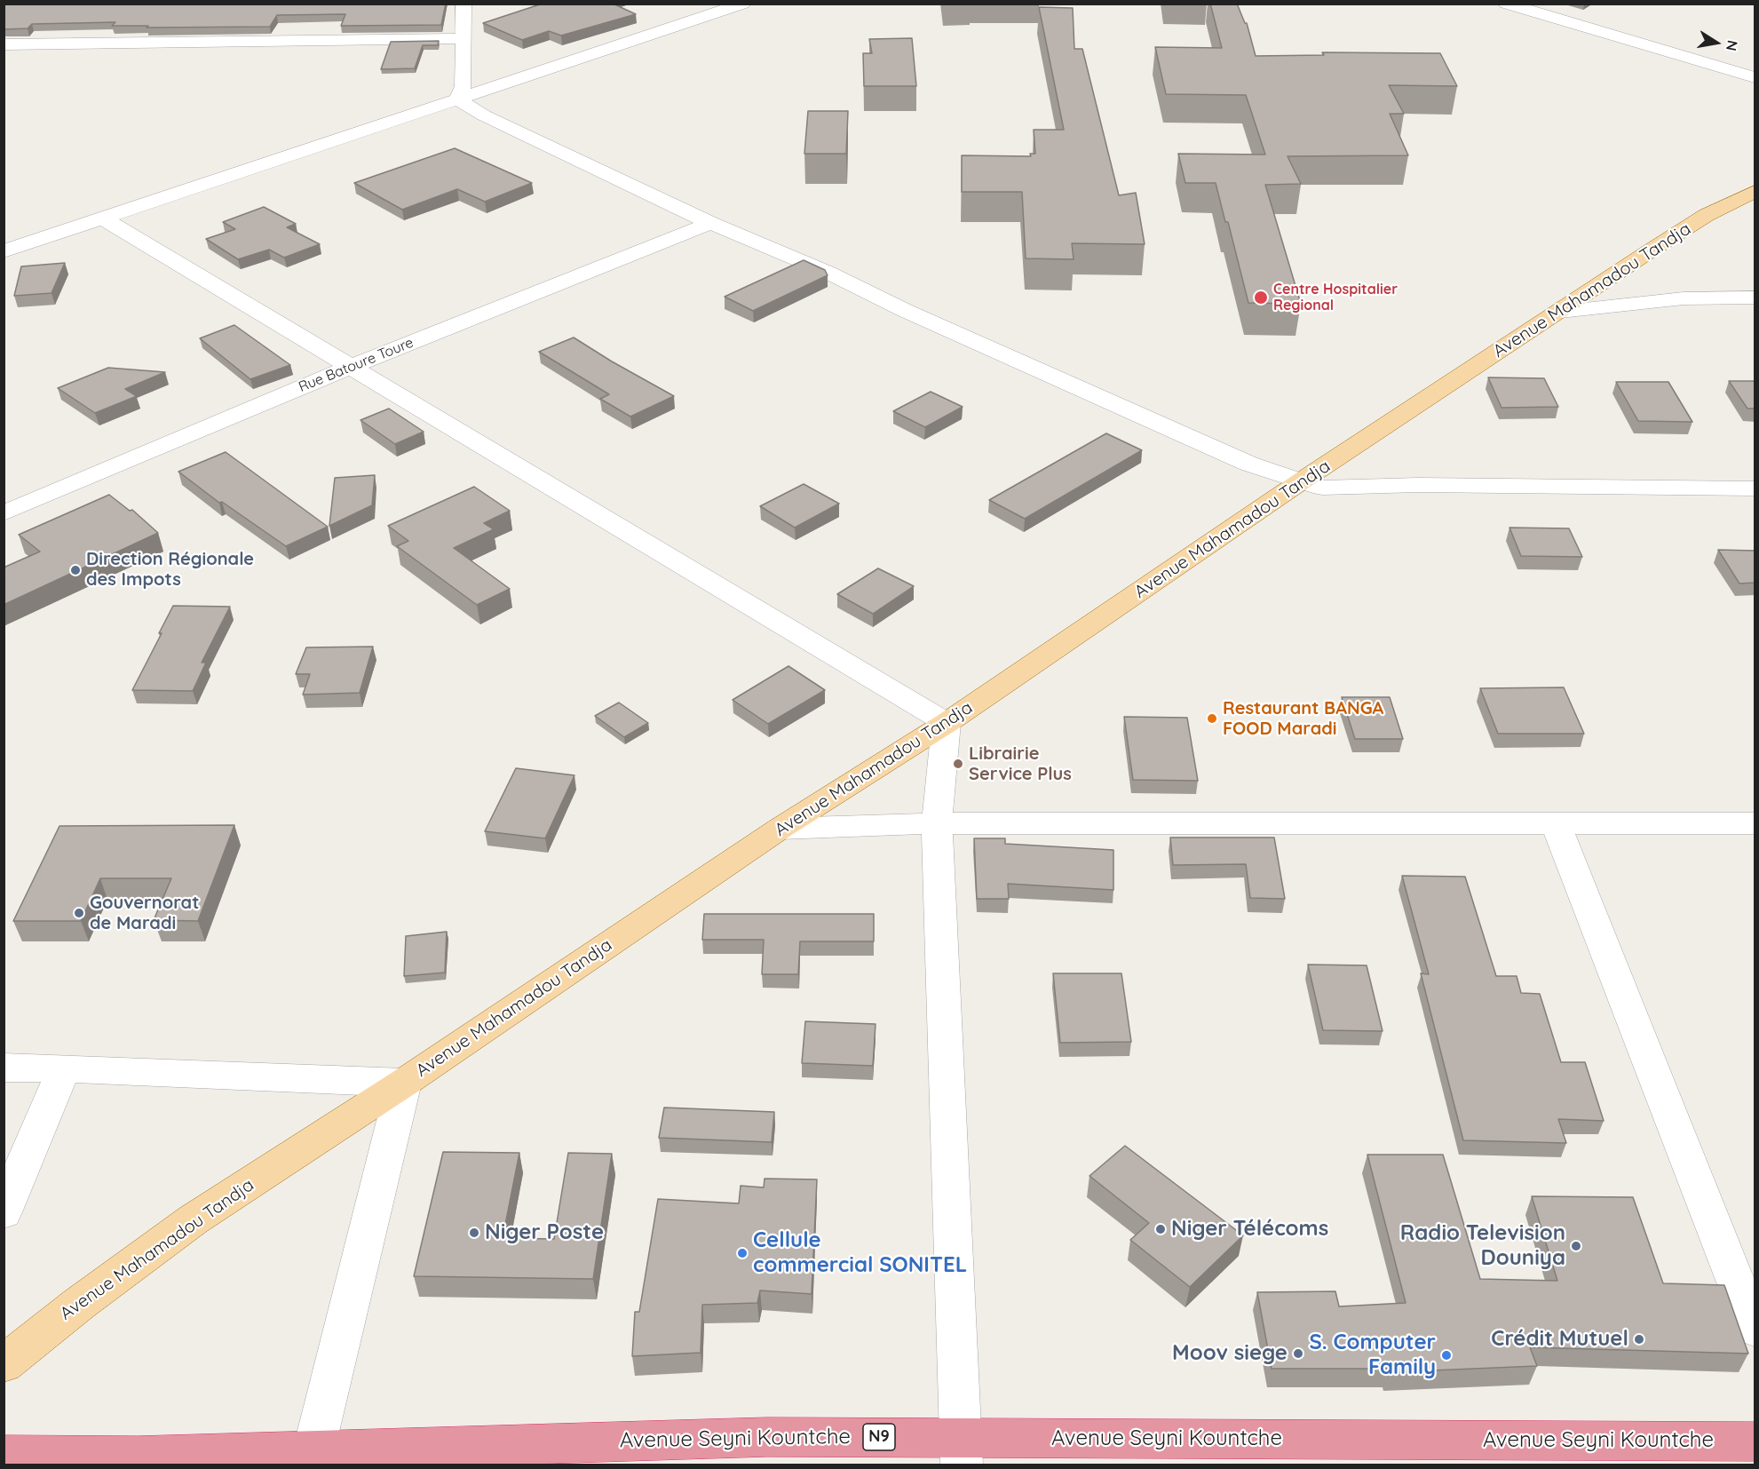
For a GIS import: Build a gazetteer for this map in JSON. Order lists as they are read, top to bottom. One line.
{"streets":{"highway":["N9","Avenue Seyni Kountche"],"main road":["Avenue Mahamadou Tandja"],"street":["Rue Batoure Toure"]},"places":["Centre Hospitalier Regional","Direction Régionale des Impots","Restaurant BANGA FOOD Maradi","Librairie Service Plus","Gouvernorat de Maradi","Niger Télécoms","Niger Poste","Radio Television Douniya","Cellule commercial SONITEL","Crédit Mutuel","Moov siege","S. Computer Family"],"north":"right"}
